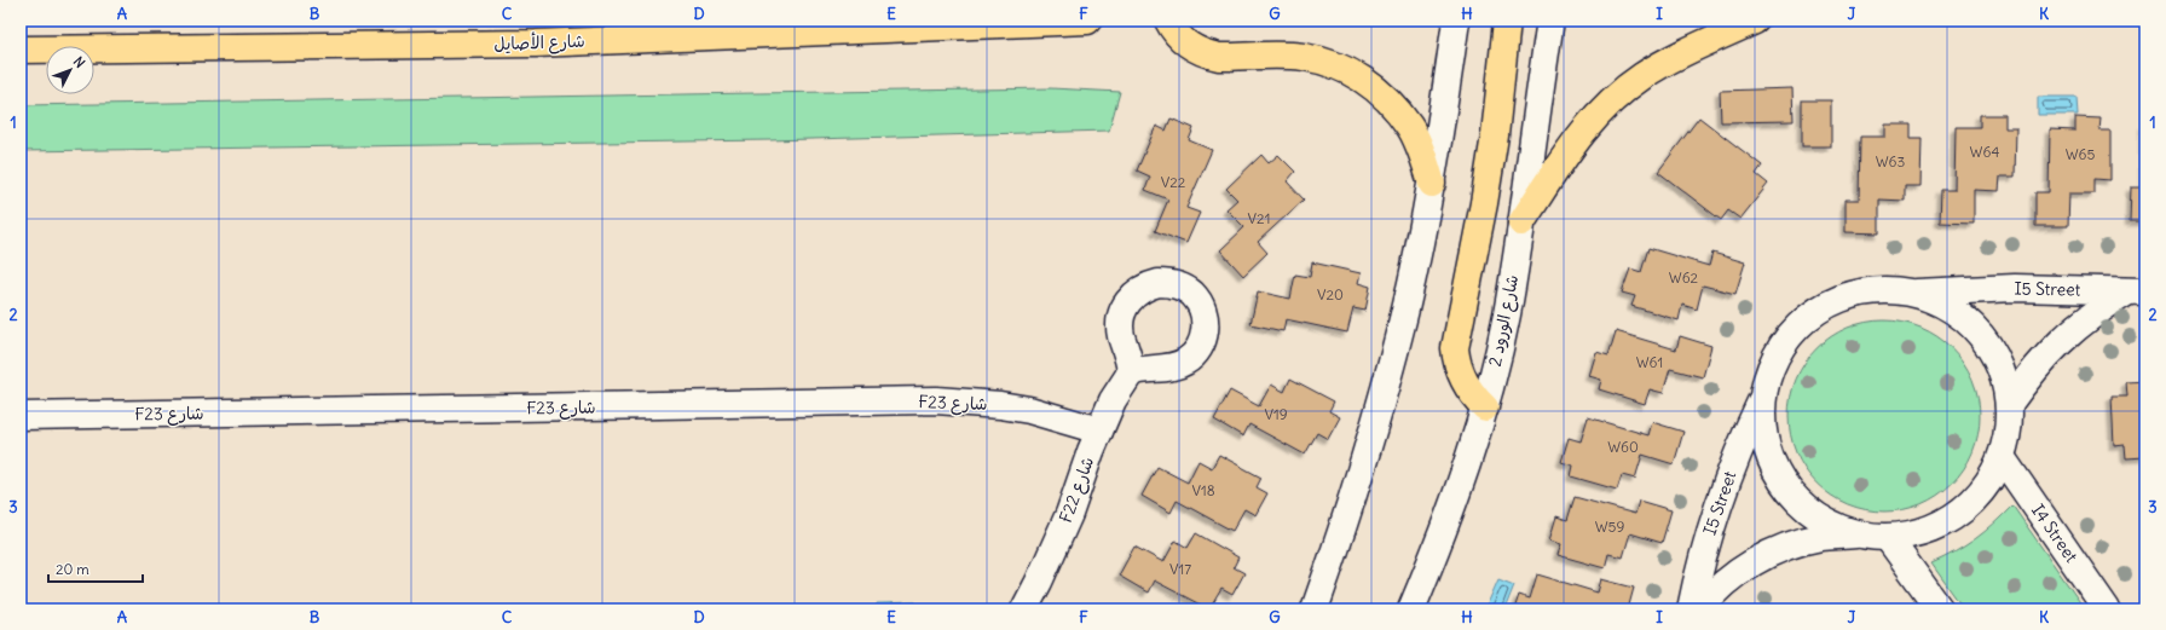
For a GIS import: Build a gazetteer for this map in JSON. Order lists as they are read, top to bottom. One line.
{"streets":{"main road":["شارع الأصايل"],"street":["I5 Street","شارع الورود 2","F23 شارع","F22 شارع","I4 Street"]},"crossings":[["F23 شارع","F22 شارع"]],"house_numbers":["W64","W65","W63","V22","V21","W62","V20","W61","V19","W60","V18","W59","V17"],"scale_bar":"20 m","north":"top right","grid":{"columns":["A","B","C","D","E","F","G","H","I","J","K"],"rows":["1","2","3"]}}
